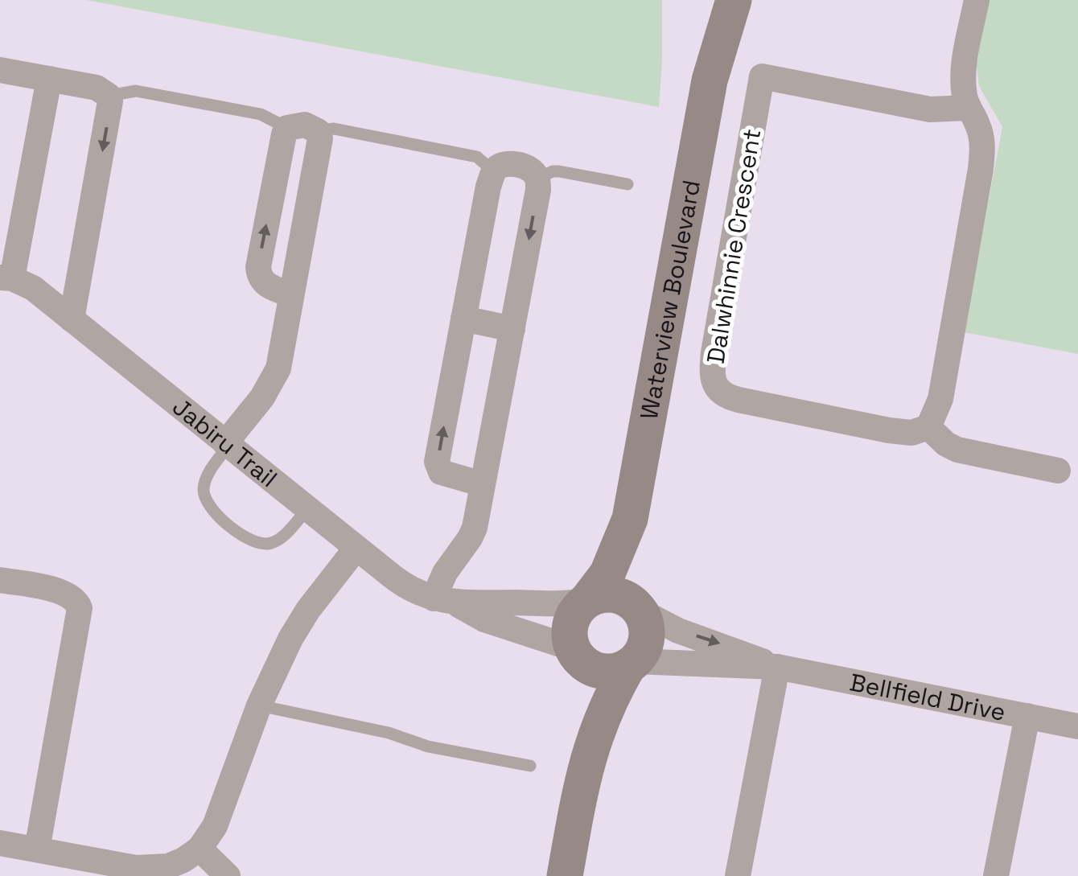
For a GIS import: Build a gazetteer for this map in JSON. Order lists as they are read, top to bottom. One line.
{"streets":{"street":["Dalwhinnie Crescent","Waterview Boulevard","Jabiru Trail","Bellfield Drive"]},"crossings":[["Waterview Boulevard","Jabiru Trail"],["Waterview Boulevard","Bellfield Drive"],["Jabiru Trail","Bellfield Drive"]]}
